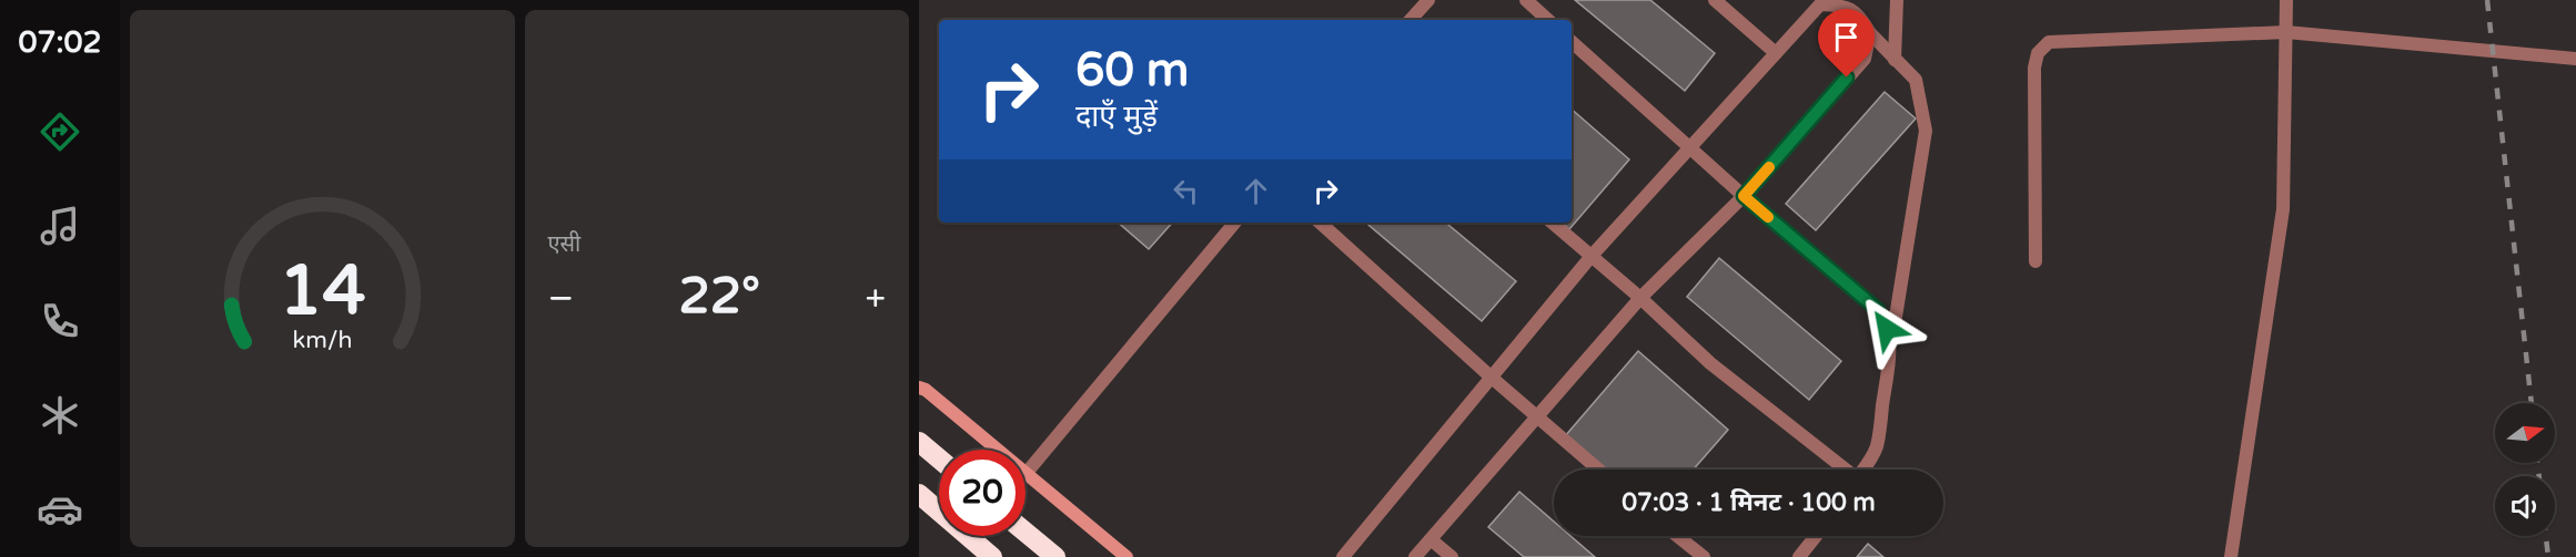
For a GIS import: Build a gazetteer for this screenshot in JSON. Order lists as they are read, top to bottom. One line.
{"north":"right","page":{"tabs":"07:02","tile":"एसी","turn":["60 m","दाएँ मुड़ें"],"heat":["−","22°","+"],"limit":"20","trip":"07:03 · 1 मिनट · 100 m","gauge":["14","km/h"]}}
